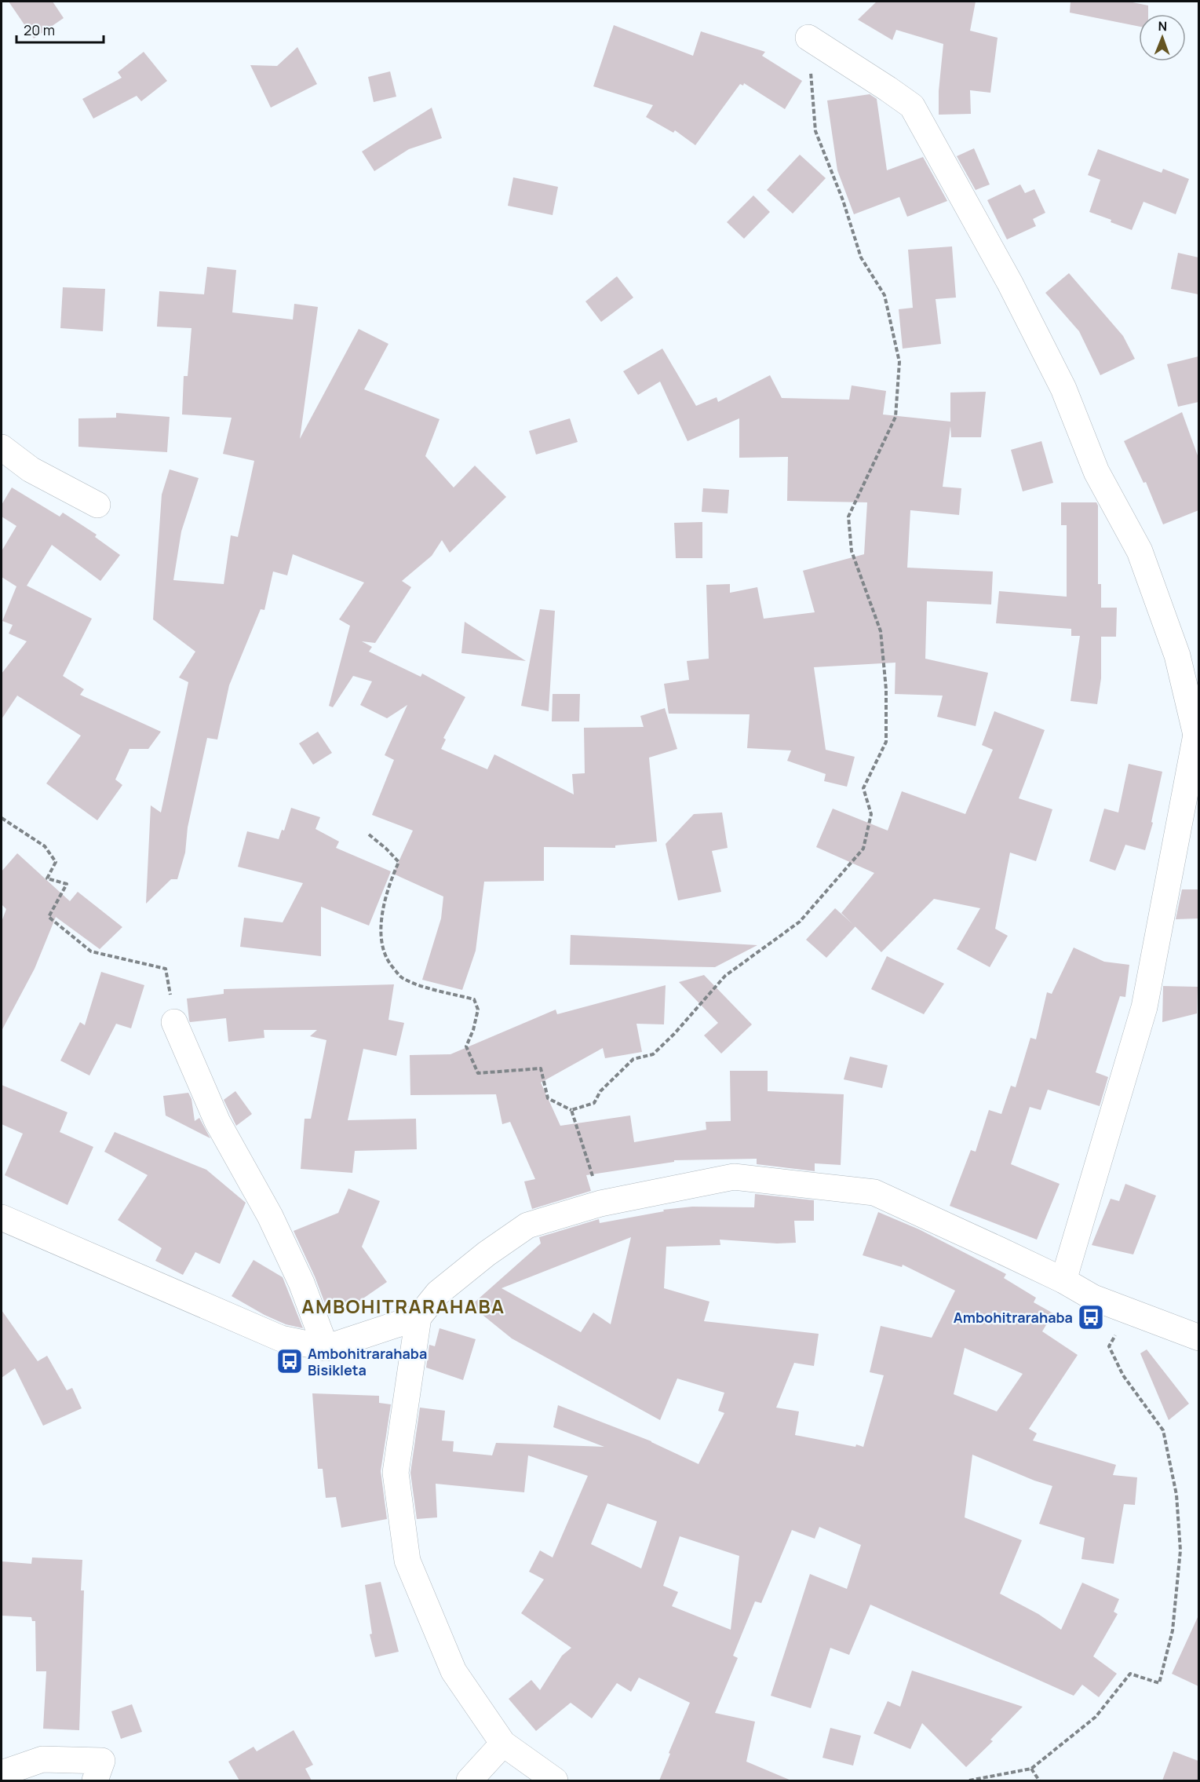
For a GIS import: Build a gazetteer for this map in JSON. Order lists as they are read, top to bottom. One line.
{"districts":["AMBOHITRARAHABA"],"places":{"bus stop":["Ambohitrarahaba","Ambohitrarahaba Bisikleta"]},"scale_bar":"20 m","north":"top"}
